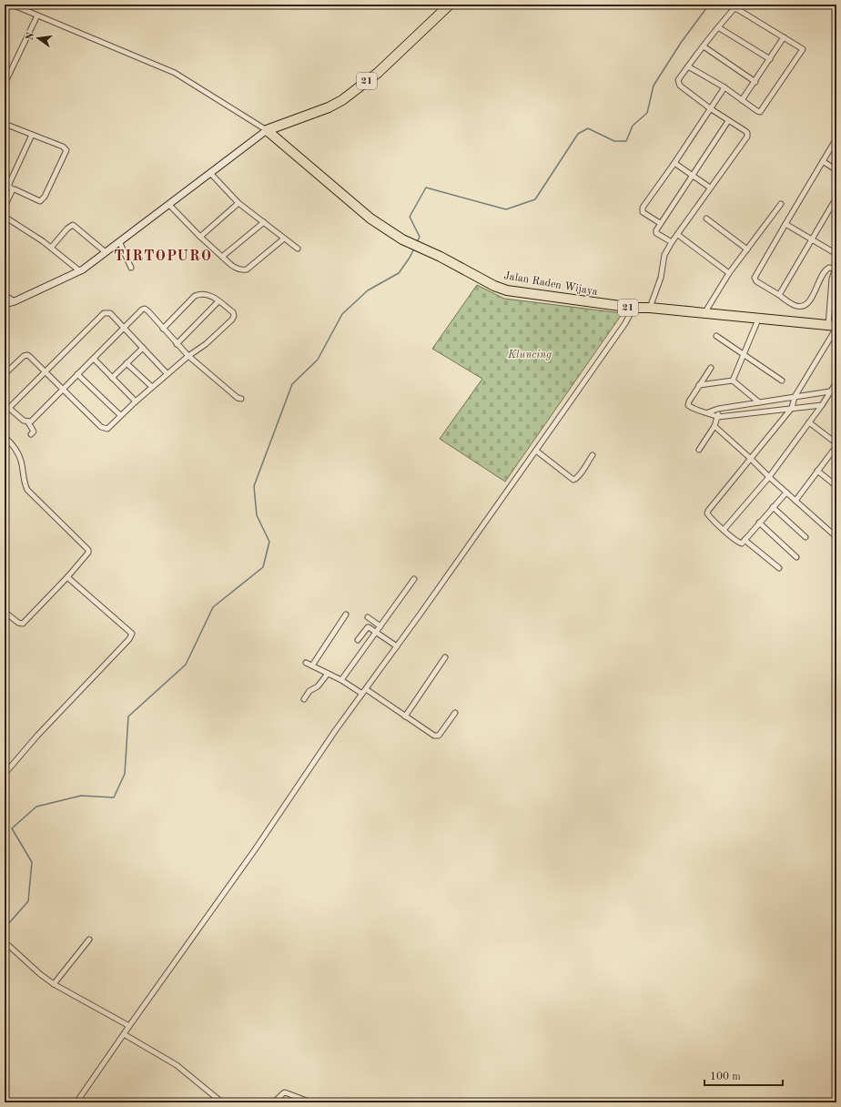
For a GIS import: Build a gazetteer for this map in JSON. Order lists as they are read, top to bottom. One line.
{"streets":{"highway":["21","Jalan Raden Wijaya"]},"crossings":[["21","Jalan Raden Wijaya"]],"districts":["TIRTOPURO"],"parks":["Kluncing"],"scale_bar":"100 m","north":"left"}
